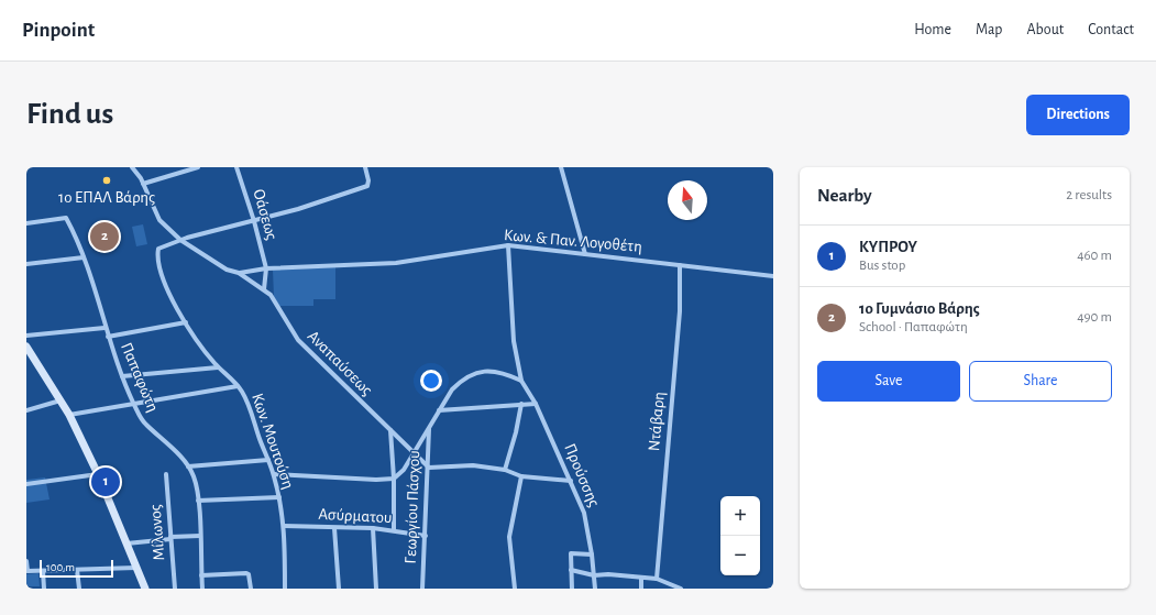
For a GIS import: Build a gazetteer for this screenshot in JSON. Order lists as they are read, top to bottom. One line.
{"streets":{"street":["Οάσεως","Κων. & Παν. Λογοθέτη","Αναπαύσεως","Παπαφώτη","Ντάβαρη","Κων. Μουτούση","Προύσσης","Γεωργίου Πάσχου","Ασύρματου","Μίλωνος"]},"crossings":[["Οάσεως","Κων. & Παν. Λογοθέτη"],["Οάσεως","Κων. Μουτούση"],["Κων. & Παν. Λογοθέτη","Αναπαύσεως"],["Κων. & Παν. Λογοθέτη","Ντάβαρη"],["Αναπαύσεως","Κων. Μουτούση"],["Αναπαύσεως","Γεωργίου Πάσχου"],["Κων. Μουτούση","Ασύρματου"],["Γεωργίου Πάσχου","Ασύρματου"]],"places":["1ο ΕΠΑΛ Βάρης"],"scale_bar":"100 m","north":"top","page":{"header":"Pinpoint","nav":["Home","Map","About","Contact"],"buttons":["Directions",["Save","Share"]],"title":"Find us","heading":["Nearby","2 results"],"pins":["2","1"],"list":[{"mark":"1","name":"ΚΥΠΡΟΥ","note":"Bus stop","value":"460 m"},{"mark":"2","name":"1ο Γυμνάσιο Βάρης","note":"School · Παπαφώτη","value":"490 m"}],"map_buttons":["+","−"],"scale":"100 m"}}
